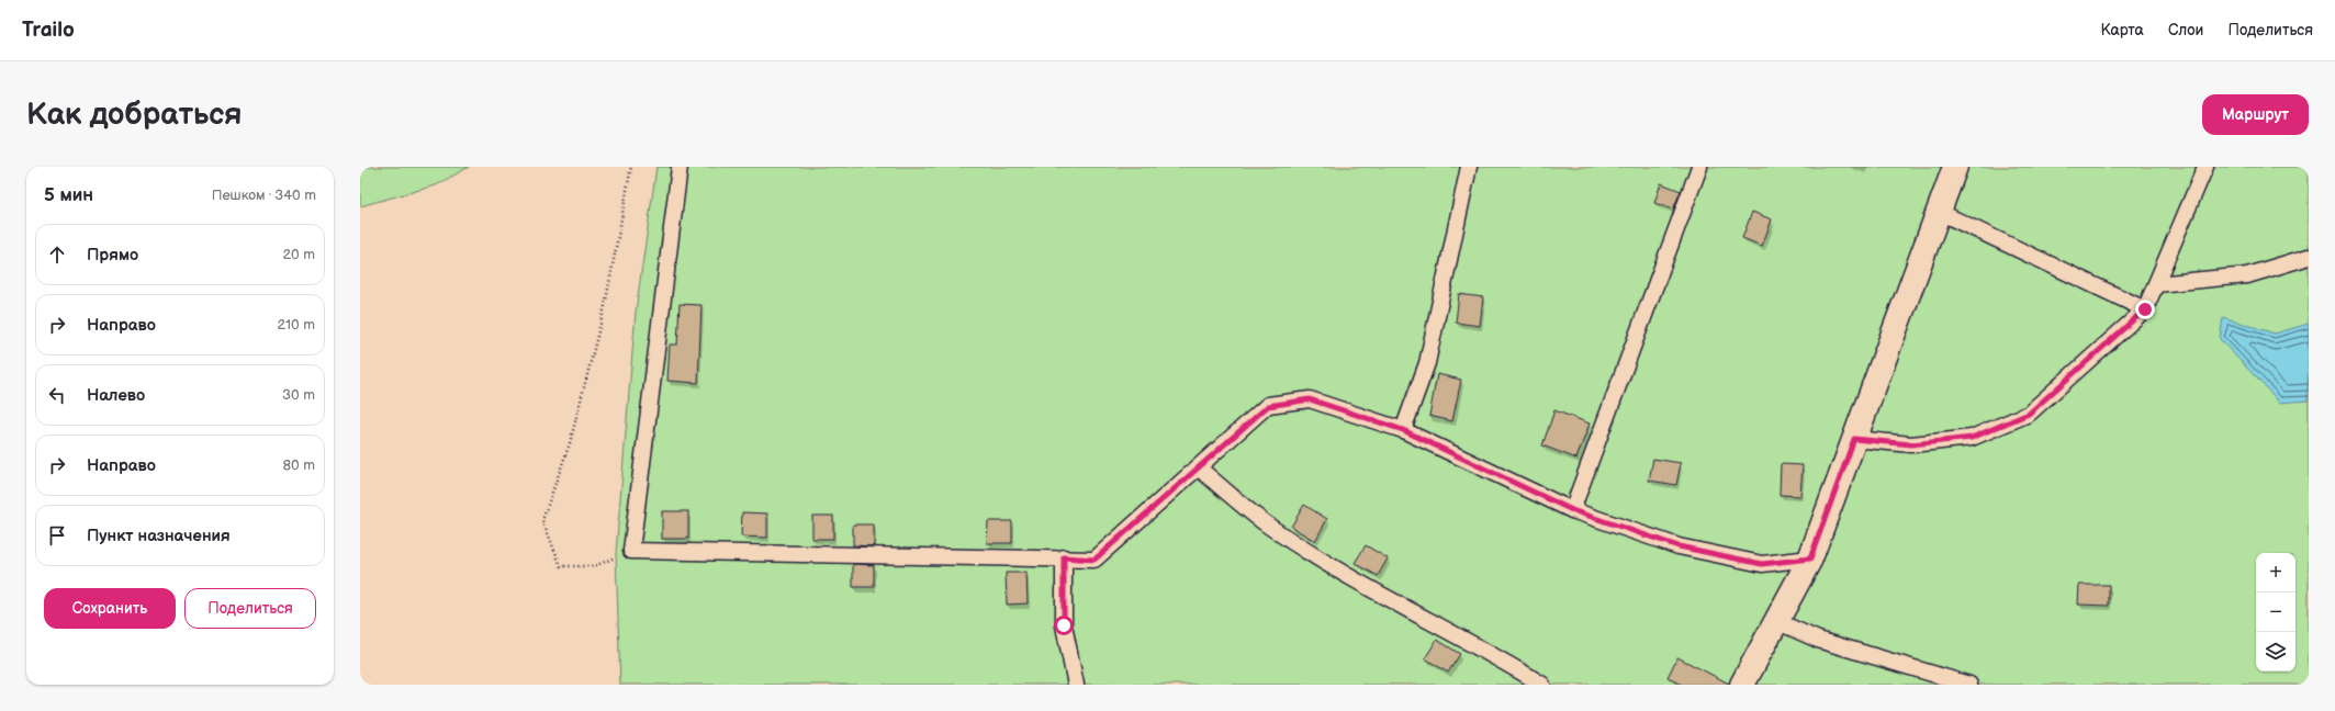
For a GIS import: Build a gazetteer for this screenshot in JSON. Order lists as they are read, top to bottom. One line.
{"page":{"header":"Trailo","nav":["Карта","Слои","Поделиться"],"buttons":["Маршрут",["Сохранить","Поделиться"]],"title":"Как добраться","heading":["5 мин","Пешком · 340 m"],"list":[["Прямо","20 m"],["Направо","210 m"],["Налево","30 m"],["Направо","80 m"],"Пункт назначения"],"map_buttons":["+","−"]}}
